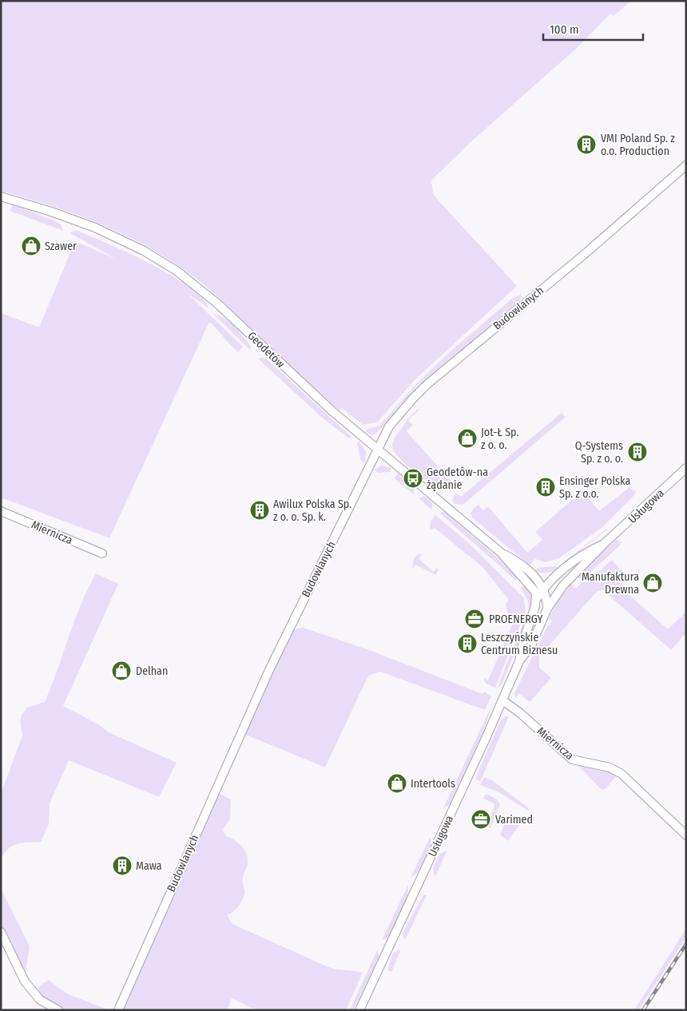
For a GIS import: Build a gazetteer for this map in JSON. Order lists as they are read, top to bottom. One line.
{"streets":{"street":["Budowlanych","Geodetów","Usługowa","Miernicza"]},"crossings":[["Budowlanych","Geodetów"],["Geodetów","Usługowa"],["Usługowa","Miernicza"]],"places":{"building":["VMI Poland Sp. z o.o. Production","Q-Systems Sp. z o. o.","Ensinger Polska Sp. z o.o.","Awilux Polska Sp. z o. o. Sp. k.","Leszczyńskie Centrum Biznesu","Mawa"],"shop":["Szawer","Jot-Ł Sp. z o. o.","Manufaktura Drewna","Delhan","Intertools"],"bus stop":["Geodetów-na żądanie"],"office":["PROENERGY","Varimed"]},"scale_bar":"100 m"}
